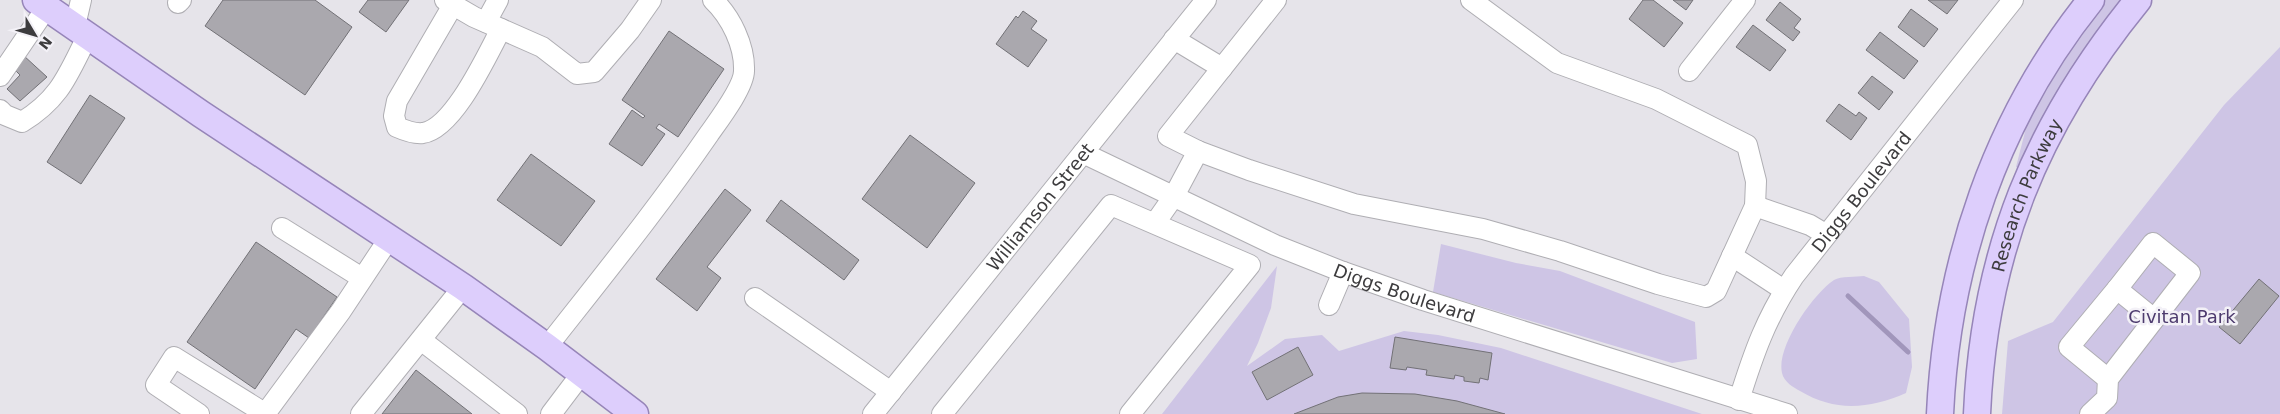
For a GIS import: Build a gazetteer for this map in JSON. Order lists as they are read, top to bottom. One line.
{"streets":{"main road":["Research Parkway"],"street":["Diggs Boulevard","Williamson Street"]},"crossings":[["Diggs Boulevard","Williamson Street"]],"parks":["Civitan Park"],"north":"bottom right"}
